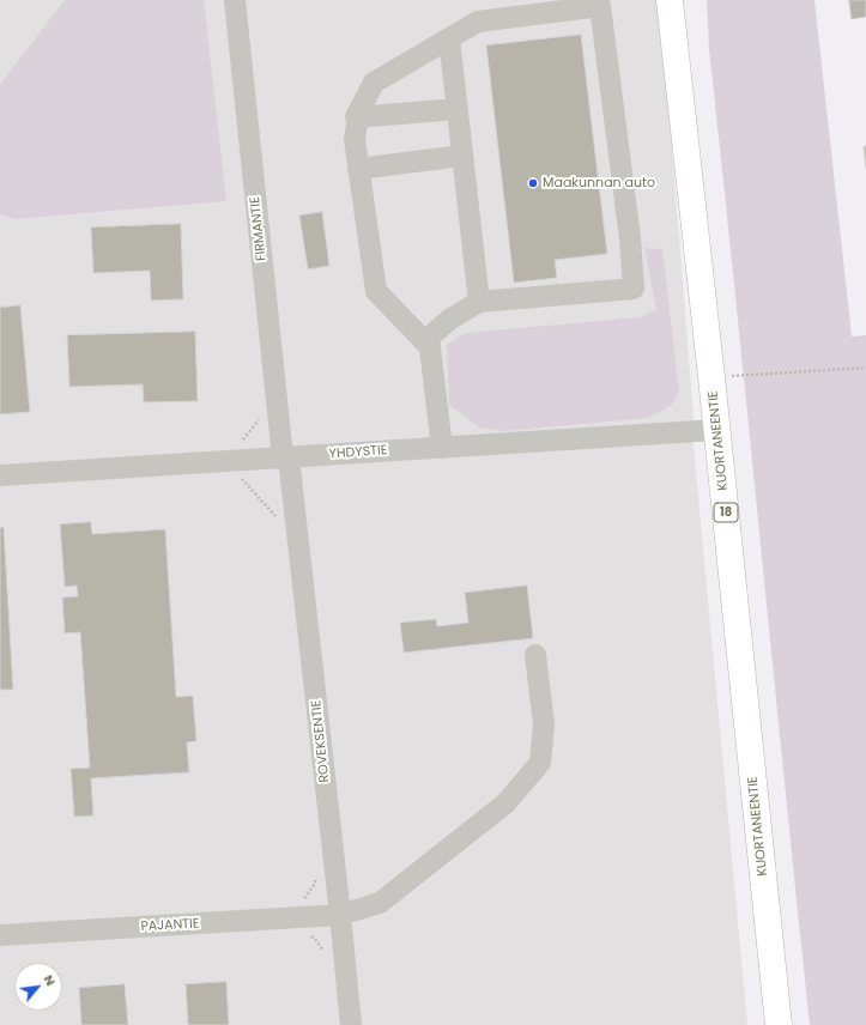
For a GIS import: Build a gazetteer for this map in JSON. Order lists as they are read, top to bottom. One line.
{"streets":{"highway":["KUORTANEENTIE","18"],"street":["FIRMANTIE","YHDYSTIE","ROVEKSENTIE","PAJANTIE"]},"crossings":[["FIRMANTIE","YHDYSTIE"],["FIRMANTIE","ROVEKSENTIE"],["KUORTANEENTIE","YHDYSTIE"],["YHDYSTIE","ROVEKSENTIE"],["ROVEKSENTIE","PAJANTIE"]],"places":["Maakunnan auto"],"north":"top right"}
